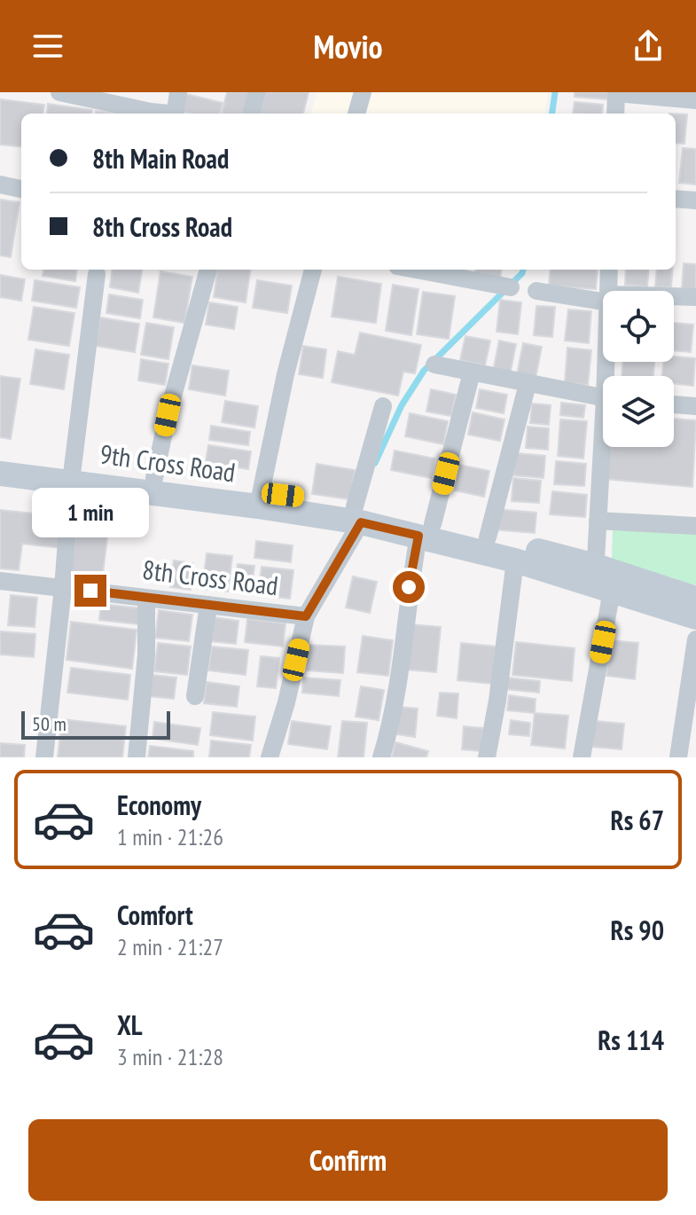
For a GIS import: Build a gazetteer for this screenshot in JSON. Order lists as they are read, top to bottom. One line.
{"streets":{"main road":["9th Cross Road"],"street":["8th Cross Road"]},"crossings":[["9th Cross Road","8th Cross Road"]],"scale_bar":"50 m","page":{"header":"Movio","banner":["8th Main Road","8th Cross Road"],"bubble":"1 min","scale":"50 m","list":[{"name":"Economy","note":"1 min · 21:26","value":"Rs 67"},{"name":"Comfort","note":"2 min · 21:27","value":"Rs 90"},{"name":"XL","note":"3 min · 21:28","value":"Rs 114"}],"buttons":"Confirm"}}
